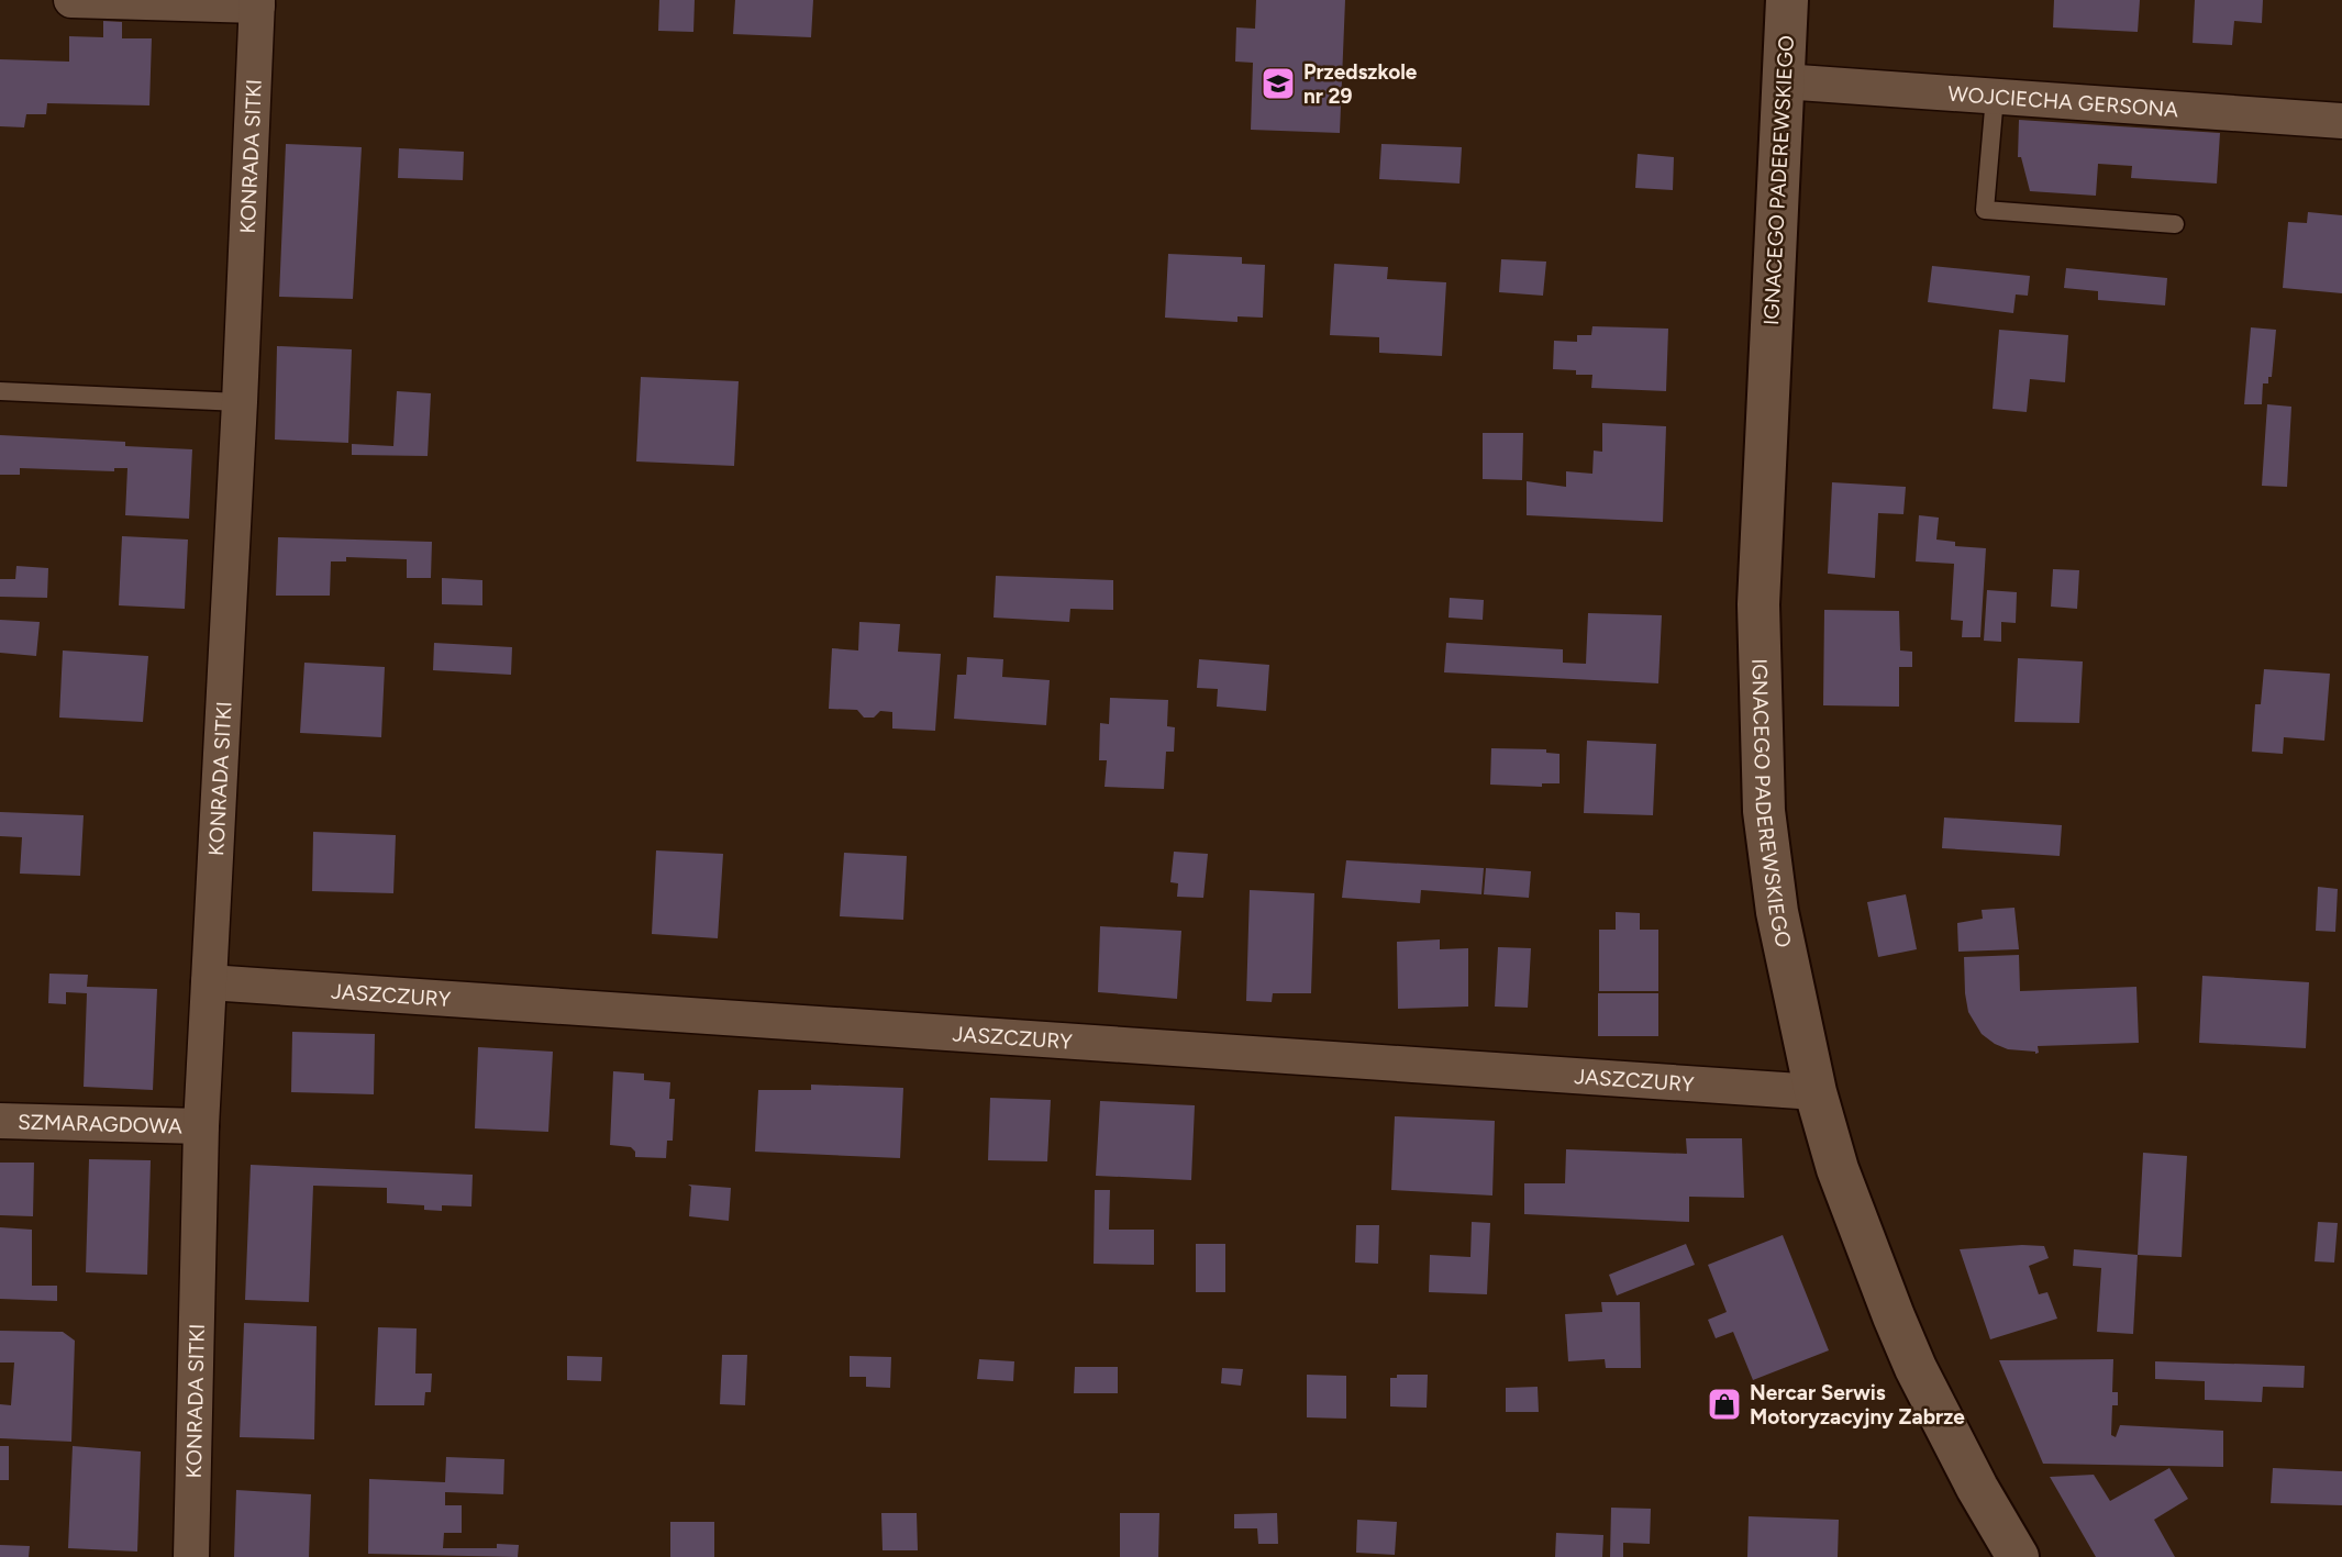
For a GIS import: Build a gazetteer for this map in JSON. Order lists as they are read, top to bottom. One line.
{"streets":{"main road":["IGNACEGO PADEREWSKIEGO"],"street":["WOJCIECHA GERSONA","KONRADA SITKI","JASZCZURY","SZMARAGDOWA"]},"crossings":[["WOJCIECHA GERSONA","IGNACEGO PADEREWSKIEGO"],["KONRADA SITKI","JASZCZURY"],["KONRADA SITKI","SZMARAGDOWA"],["IGNACEGO PADEREWSKIEGO","JASZCZURY"]],"places":{"school or university":["Przedszkole nr 29"],"shop":["Nercar Serwis Motoryzacyjny Zabrze"]}}
